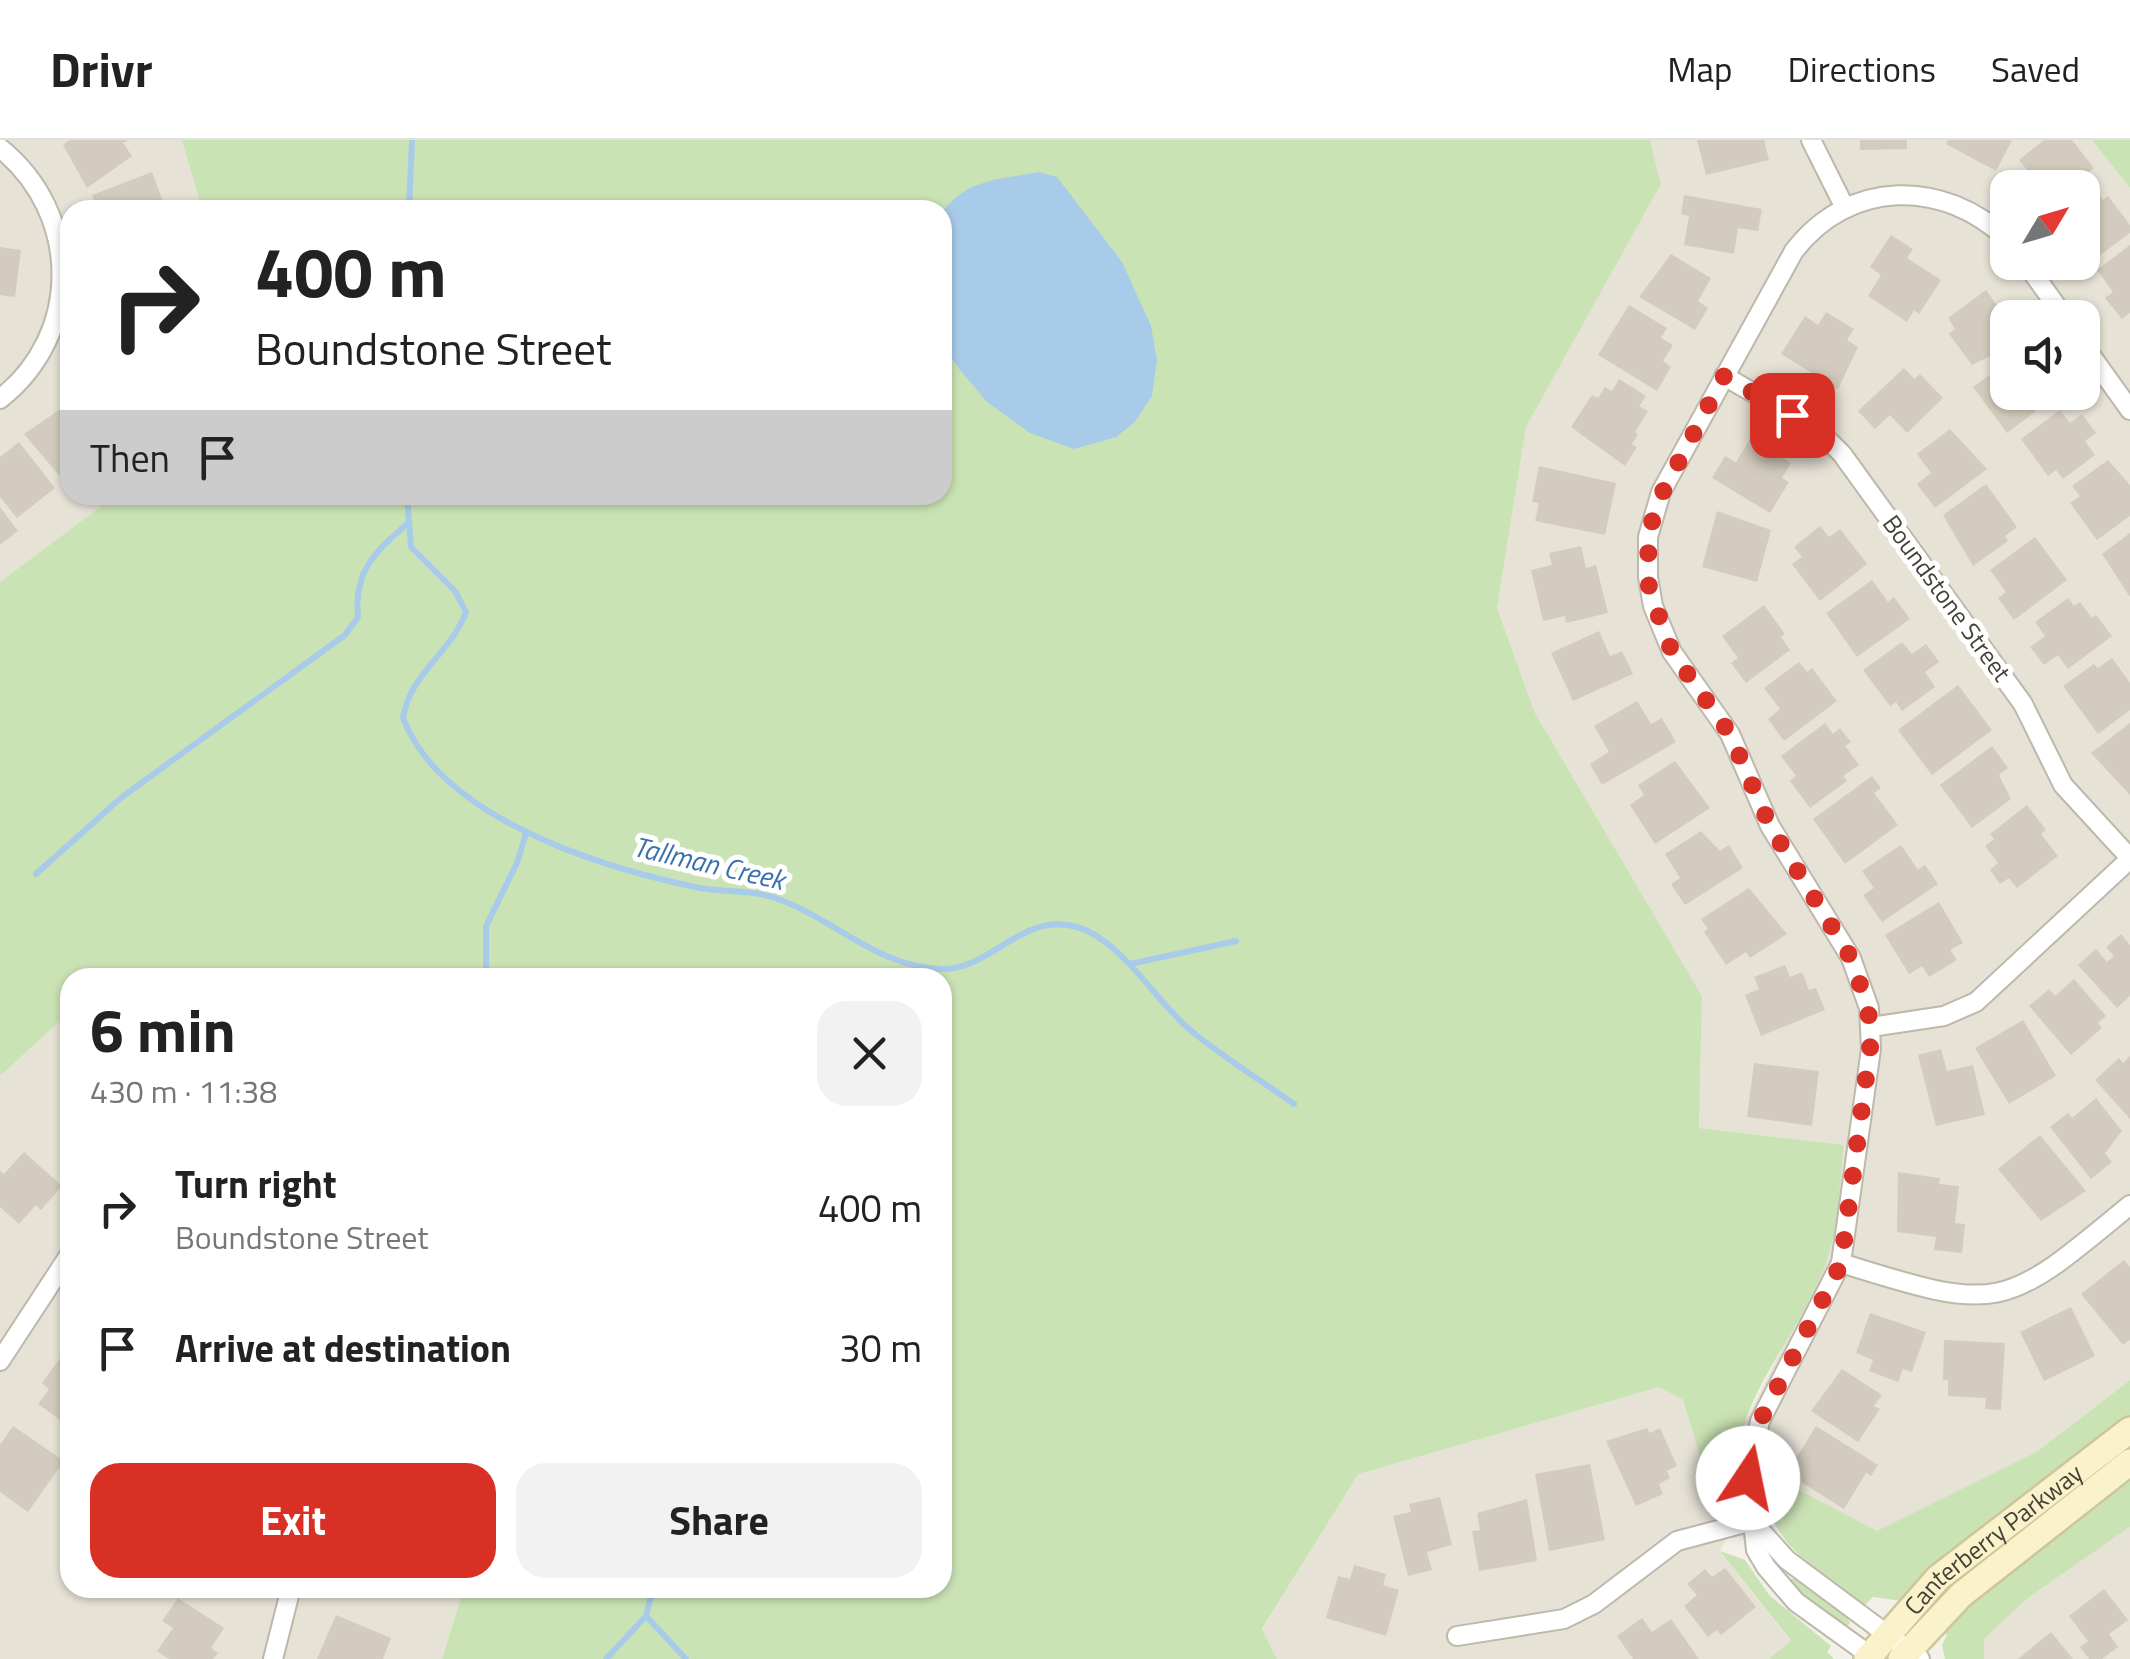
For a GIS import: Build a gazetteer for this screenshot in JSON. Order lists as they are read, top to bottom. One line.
{"streets":{"street":["Boundstone Street","Canterberry Parkway"]},"water":["Tallman Creek"],"north":"top right","page":{"header":"Drivr","nav":["Map","Directions","Saved"],"turn":["400 m","Boundstone Street"],"then":"Then","heading":["6 min","430 m · 11:38"],"list":[{"name":"Turn right","note":"Boundstone Street","value":"400 m"},{"name":"Arrive at destination","value":"30 m"}],"buttons":["Exit","Share"]}}
